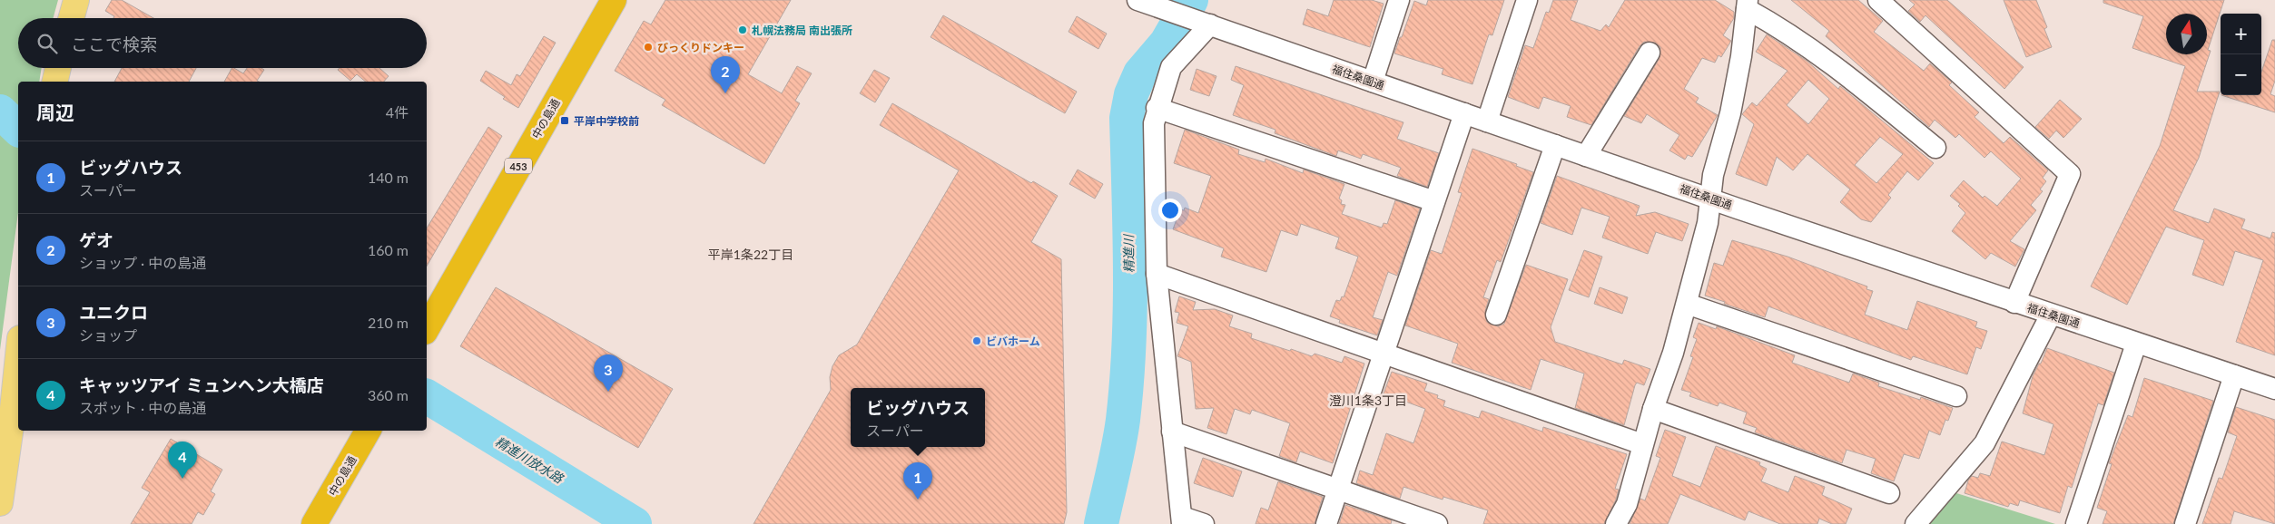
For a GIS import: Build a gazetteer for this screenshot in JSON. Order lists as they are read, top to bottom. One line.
{"streets":{"highway":["中の島通","453"],"street":["福住桑園通"]},"districts":["平岸1条22丁目","澄川1条3丁目"],"water":["精進川","精進川放水路"],"places":{"other":["札幌法務局 南出張所","びっくりドンキー","ビバホーム"],"transit":["平岸中学校前"]},"north":"top","page":{"map_buttons":["+","−"],"search":"ここで検索","pins":["2","3","4","1"],"heading":["周辺","4件"],"list":[{"mark":"1","name":"ビッグハウス","note":"スーパー","value":"140 m"},{"mark":"2","name":"ゲオ","note":"ショップ · 中の島通","value":"160 m"},{"mark":"3","name":"ユニクロ","note":"ショップ","value":"210 m"},{"mark":"4","name":"キャッツアイ ミュンヘン大橋店","note":"スポット · 中の島通","value":"360 m"}],"popup":["ビッグハウス","スーパー"]}}
